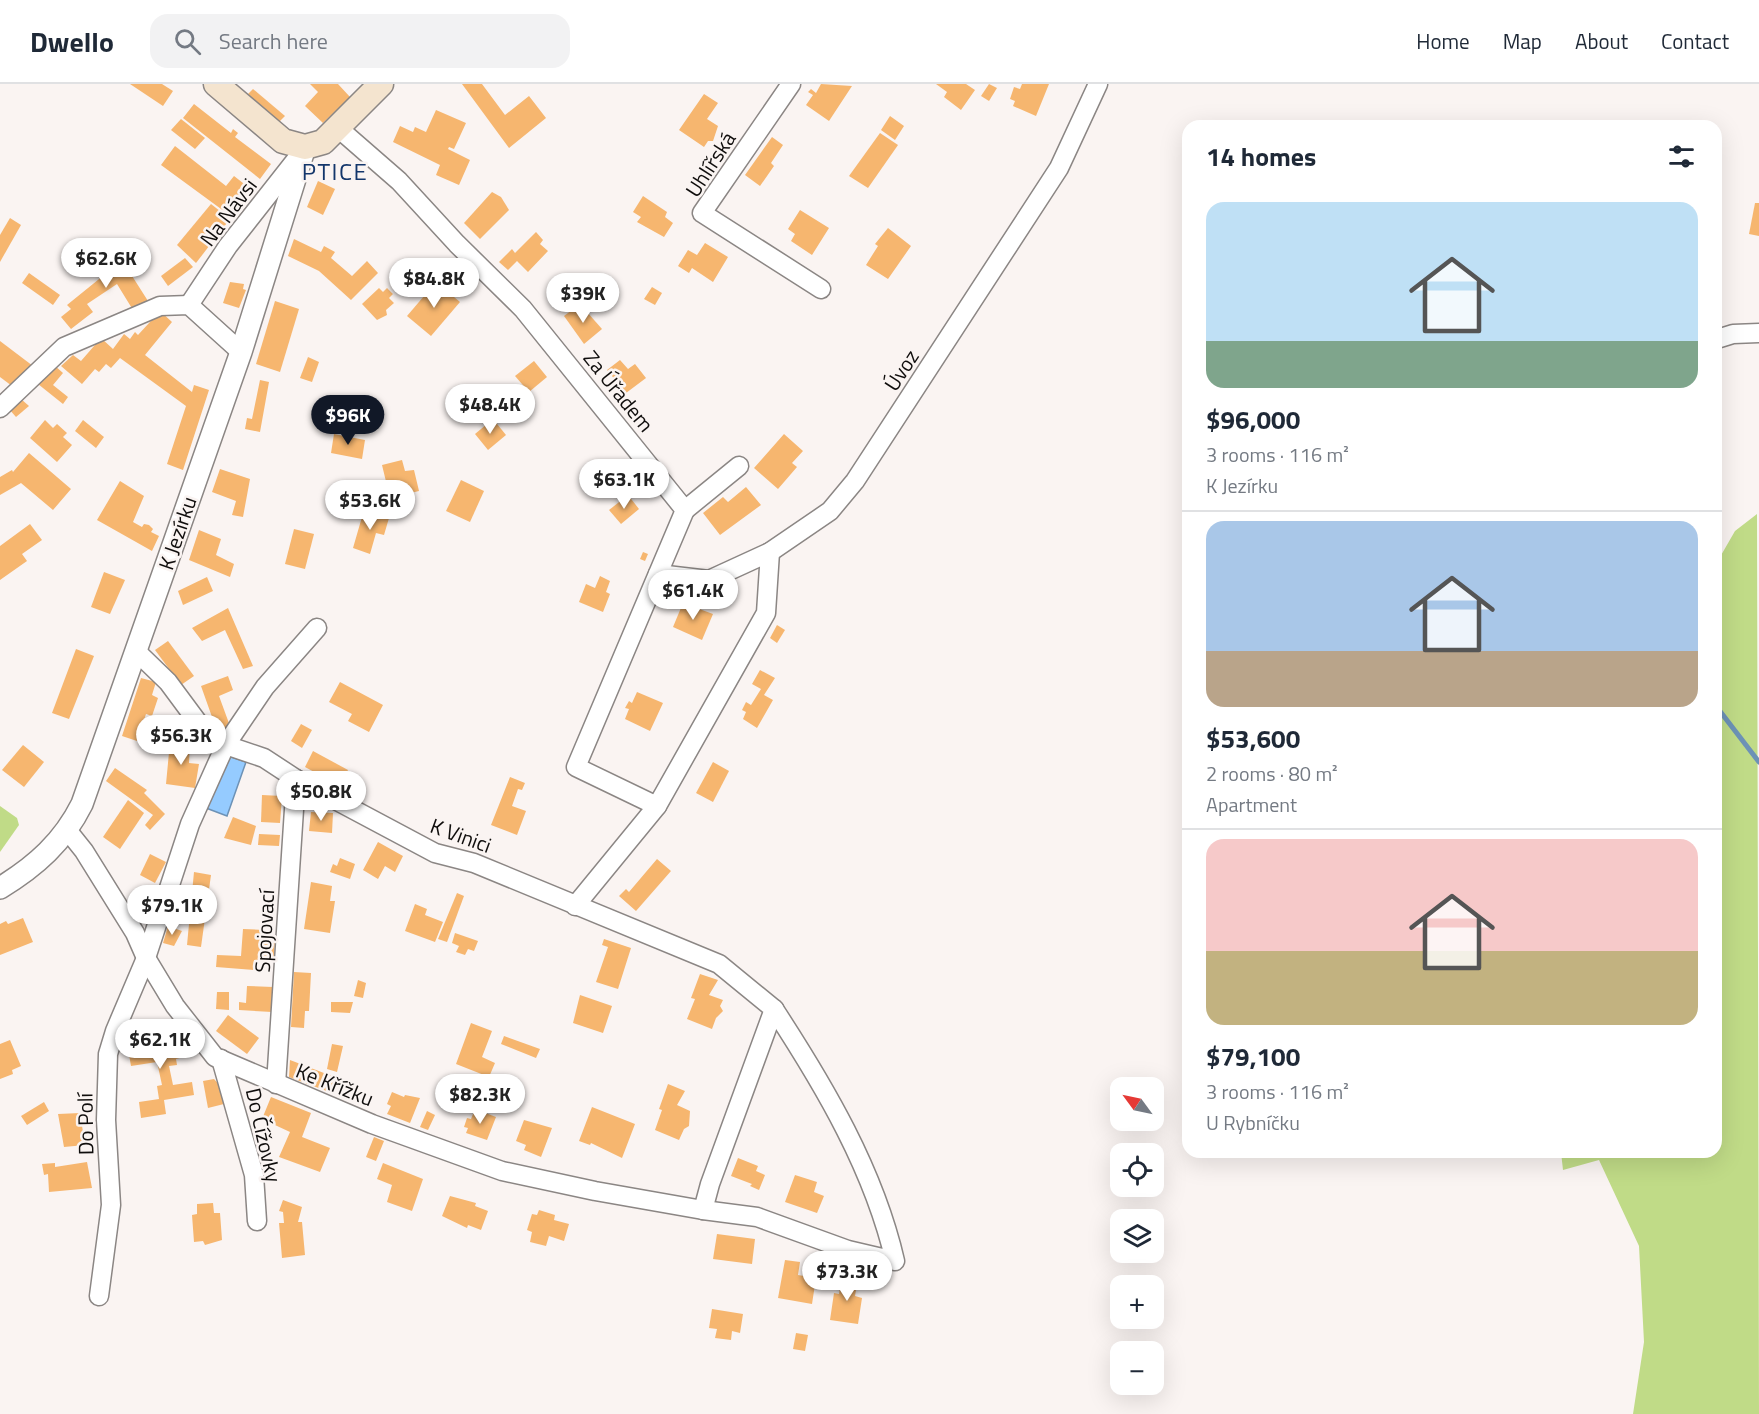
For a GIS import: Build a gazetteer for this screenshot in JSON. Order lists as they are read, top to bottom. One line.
{"streets":{"street":["Uhlířská","Na Návsi","Úvoz","Za Úřadem","K Jezírku","K Vinici","Spojovací","Ke Křížku","Do Polí","Do Čížovky"]},"crossings":[["Na Návsi","K Jezírku"],["K Jezírku","K Vinici"],["K Jezírku","Ke Křížku"],["K Vinici","Spojovací"],["K Vinici","Do Polí"],["Spojovací","Ke Křížku"],["Ke Křížku","Do Polí"],["Ke Křížku","Do Čížovky"]],"districts":["PTICE"],"north":"top left","page":{"header":"Dwello","search":"Search here","nav":["Home","Map","About","Contact"],"heading":"14 homes","list":[{"name":"$96,000","note":"3 rooms · 116 m² · K Jezírku"},{"name":"$53,600","note":"2 rooms · 80 m² · Apartment"},{"name":"$79,100","note":"3 rooms · 116 m² · U Rybníčku"}],"price":["$62.6K","$84.8K","$39K","$48.4K","$96K","$63.1K","$53.6K","$61.4K","$56.3K","$50.8K","$79.1K","$62.1K","$82.3K","$73.3K"],"map_buttons":["+","−"]}}
